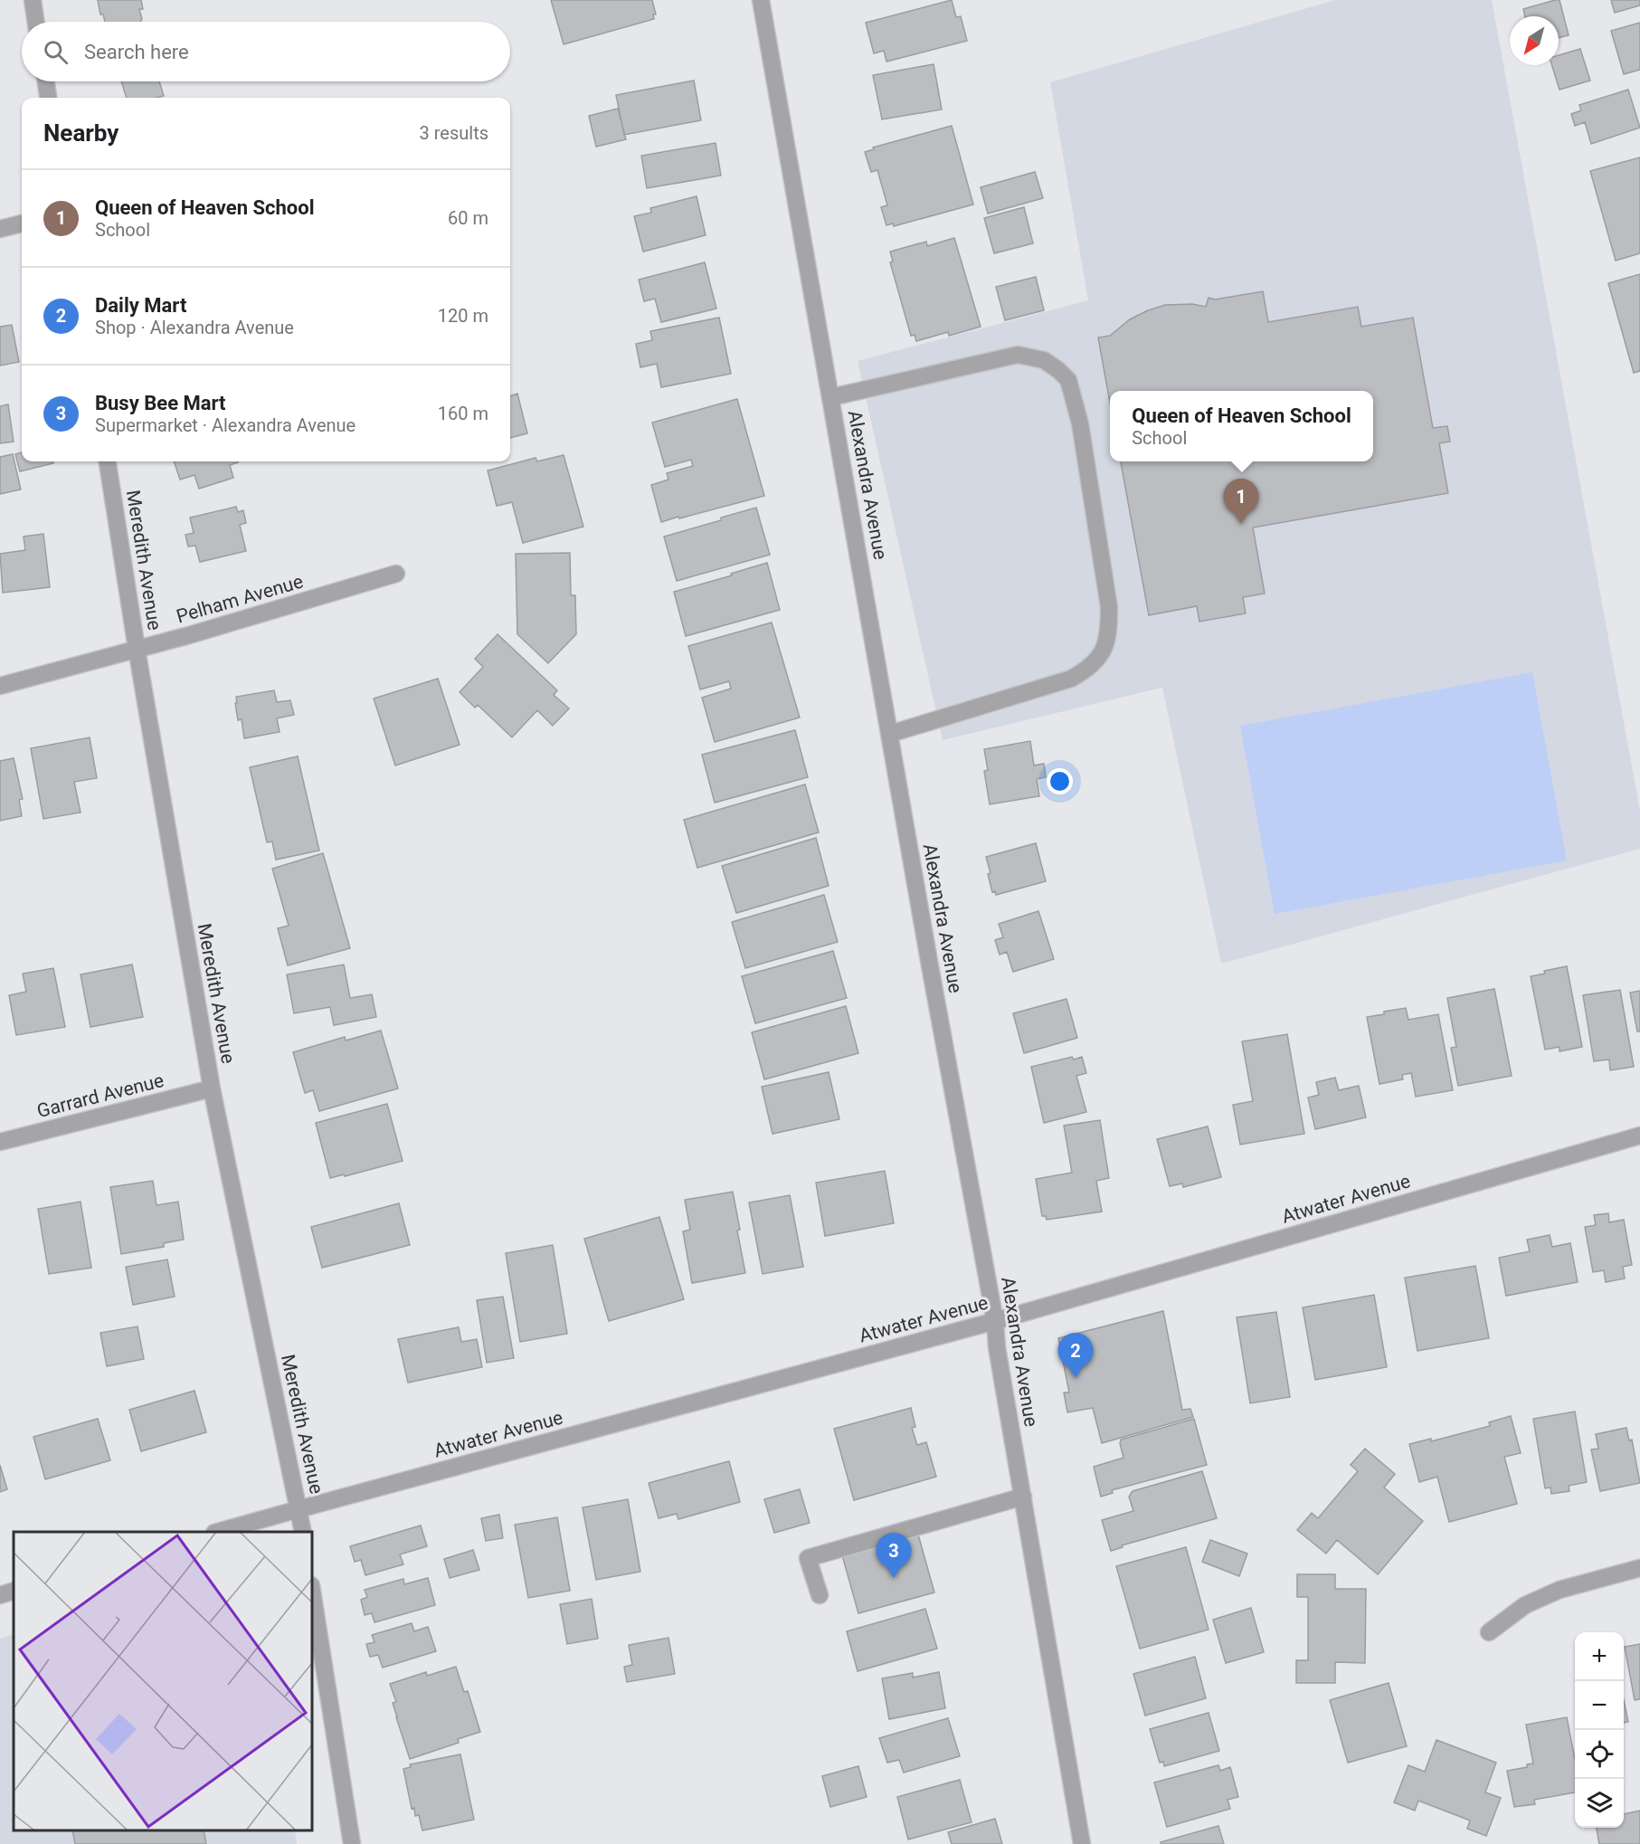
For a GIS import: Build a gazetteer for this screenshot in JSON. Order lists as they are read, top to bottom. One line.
{"streets":{"street":["Alexandra Avenue","Meredith Avenue","Pelham Avenue","Garrard Avenue","Atwater Avenue"]},"crossings":[["Alexandra Avenue","Atwater Avenue"],["Meredith Avenue","Pelham Avenue"],["Meredith Avenue","Garrard Avenue"],["Meredith Avenue","Atwater Avenue"]],"north":"bottom left","page":{"search":"Search here","heading":["Nearby","3 results"],"list":[{"mark":"1","name":"Queen of Heaven School","note":"School","value":"60 m"},{"mark":"2","name":"Daily Mart","note":"Shop · Alexandra Avenue","value":"120 m"},{"mark":"3","name":"Busy Bee Mart","note":"Supermarket · Alexandra Avenue","value":"160 m"}],"popup":["Queen of Heaven School","School"],"pins":["1","2","3"],"map_buttons":["+","−"]}}
